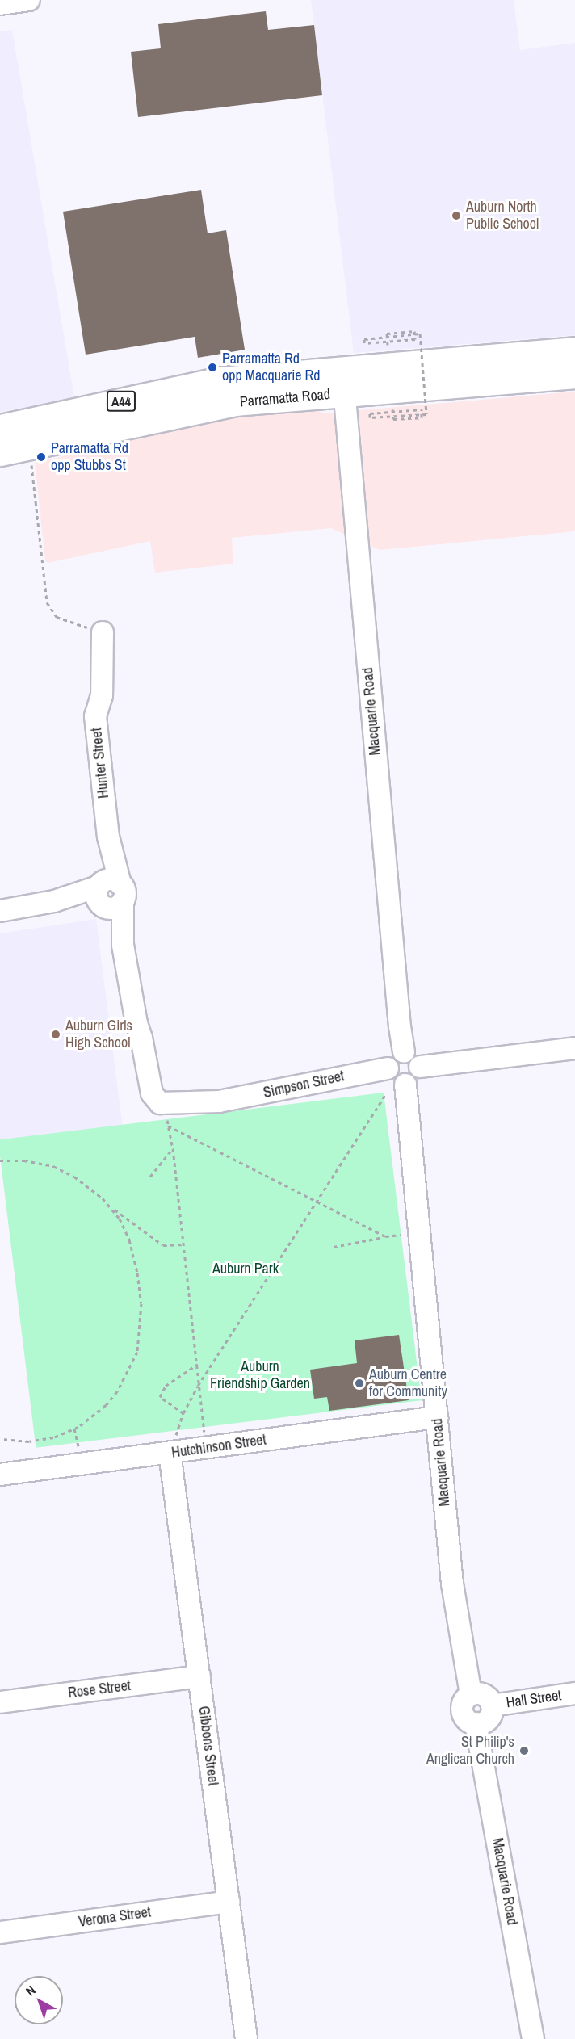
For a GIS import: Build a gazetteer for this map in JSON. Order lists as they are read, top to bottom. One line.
{"streets":{"highway":["Parramatta Road","A44"],"street":["Macquarie Road","Hunter Street","Simpson Street","Hutchinson Street","Rose Street","Hall Street","Gibbons Street","Verona Street"]},"crossings":[["Parramatta Road","Macquarie Road"],["Macquarie Road","Simpson Street"],["Macquarie Road","Hutchinson Street"],["Macquarie Road","Hall Street"],["Hunter Street","Simpson Street"],["Hutchinson Street","Gibbons Street"],["Rose Street","Gibbons Street"],["Gibbons Street","Verona Street"]],"parks":["Auburn Park","Auburn Friendship Garden"],"places":["Auburn North Public School","Parramatta Rd opp Macquarie Rd","Parramatta Rd opp Stubbs St","Auburn Girls High School","Auburn Centre for Community","St Philip's Anglican Church"],"north":"top left"}
